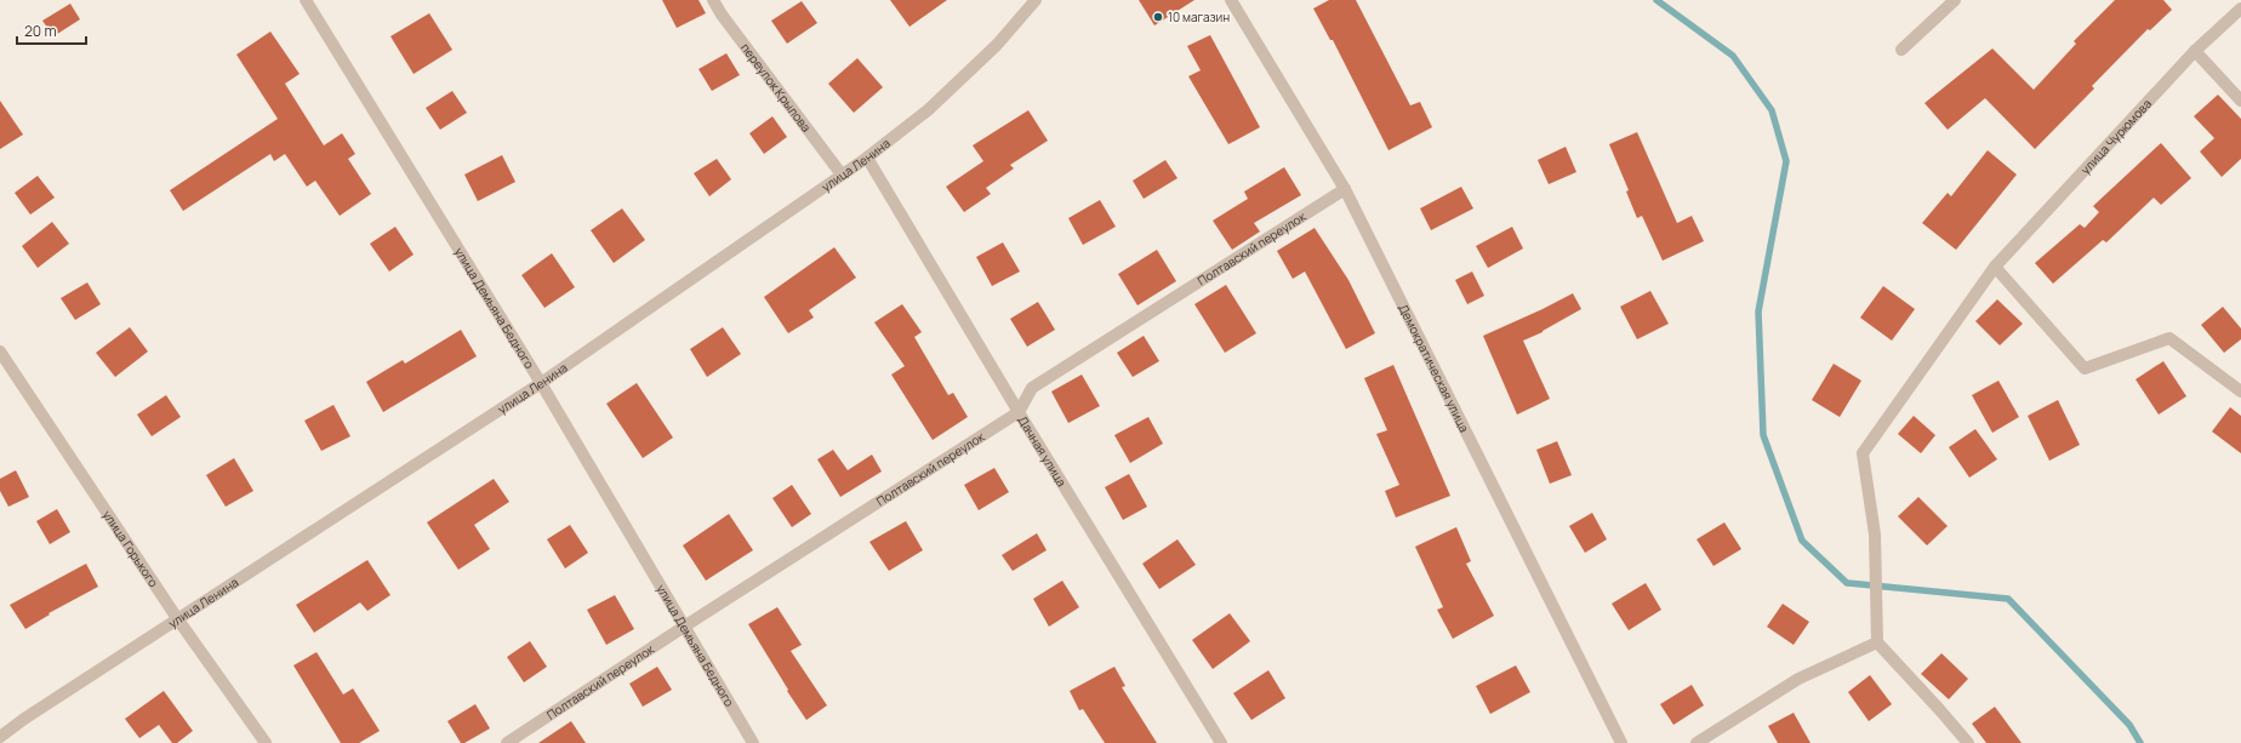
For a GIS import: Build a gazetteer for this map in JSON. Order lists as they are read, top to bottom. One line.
{"streets":{"street":["переулок Крылова","улица Чурюмова","улица Ленина","Полтавский переулок","улица Демьяна Бедного","Демократическая улица","Дачная улица","улица Горького"]},"crossings":[["переулок Крылова","улица Ленина"],["улица Ленина","улица Демьяна Бедного"],["улица Ленина","Дачная улица"],["улица Ленина","улица Горького"],["Полтавский переулок","улица Демьяна Бедного"],["Полтавский переулок","Демократическая улица"],["Полтавский переулок","Дачная улица"]],"places":["10 магазин"],"scale_bar":"20 m"}
